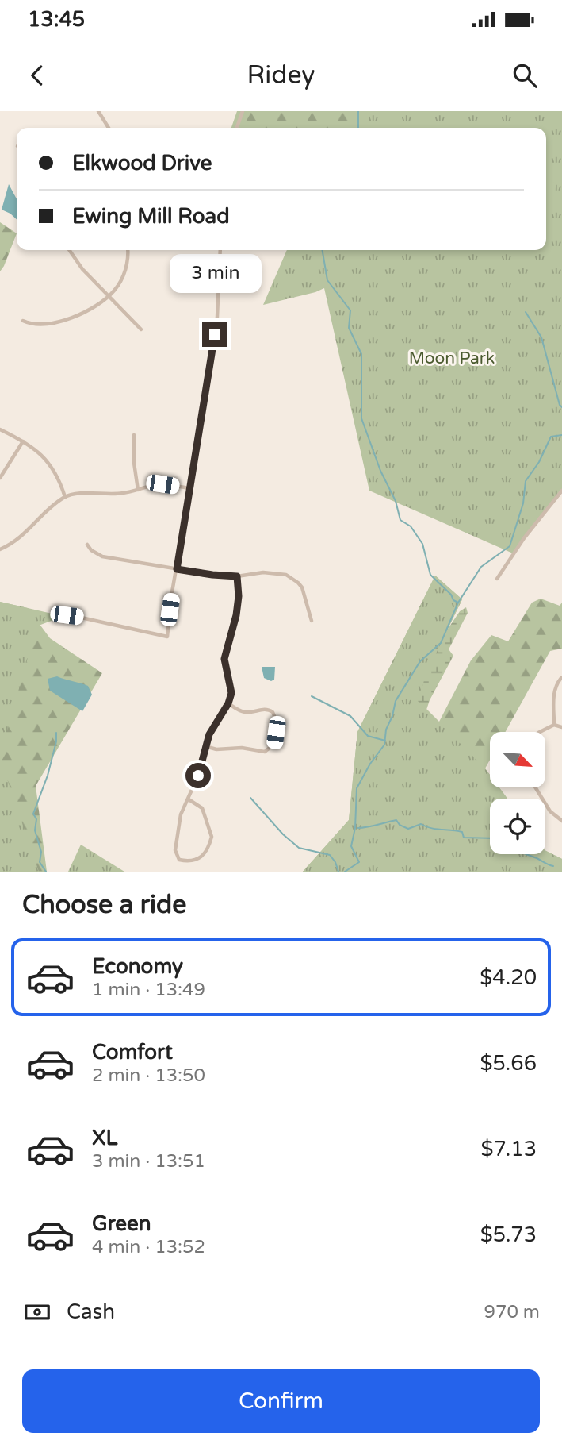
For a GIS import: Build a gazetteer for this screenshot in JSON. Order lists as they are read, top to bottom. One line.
{"parks":["Moon Park"],"north":"bottom right","page":{"status":"13:45","header":"Ridey","banner":["Elkwood Drive","Ewing Mill Road"],"bubble":"3 min","heading":"Choose a ride","list":[{"name":"Economy","note":"1 min · 13:49","value":"$4.20"},{"name":"Comfort","note":"2 min · 13:50","value":"$5.66"},{"name":"XL","note":"3 min · 13:51","value":"$7.13"},{"name":"Green","note":"4 min · 13:52","value":"$5.73"}],"pay":["Cash","970 m"],"buttons":"Confirm"}}
